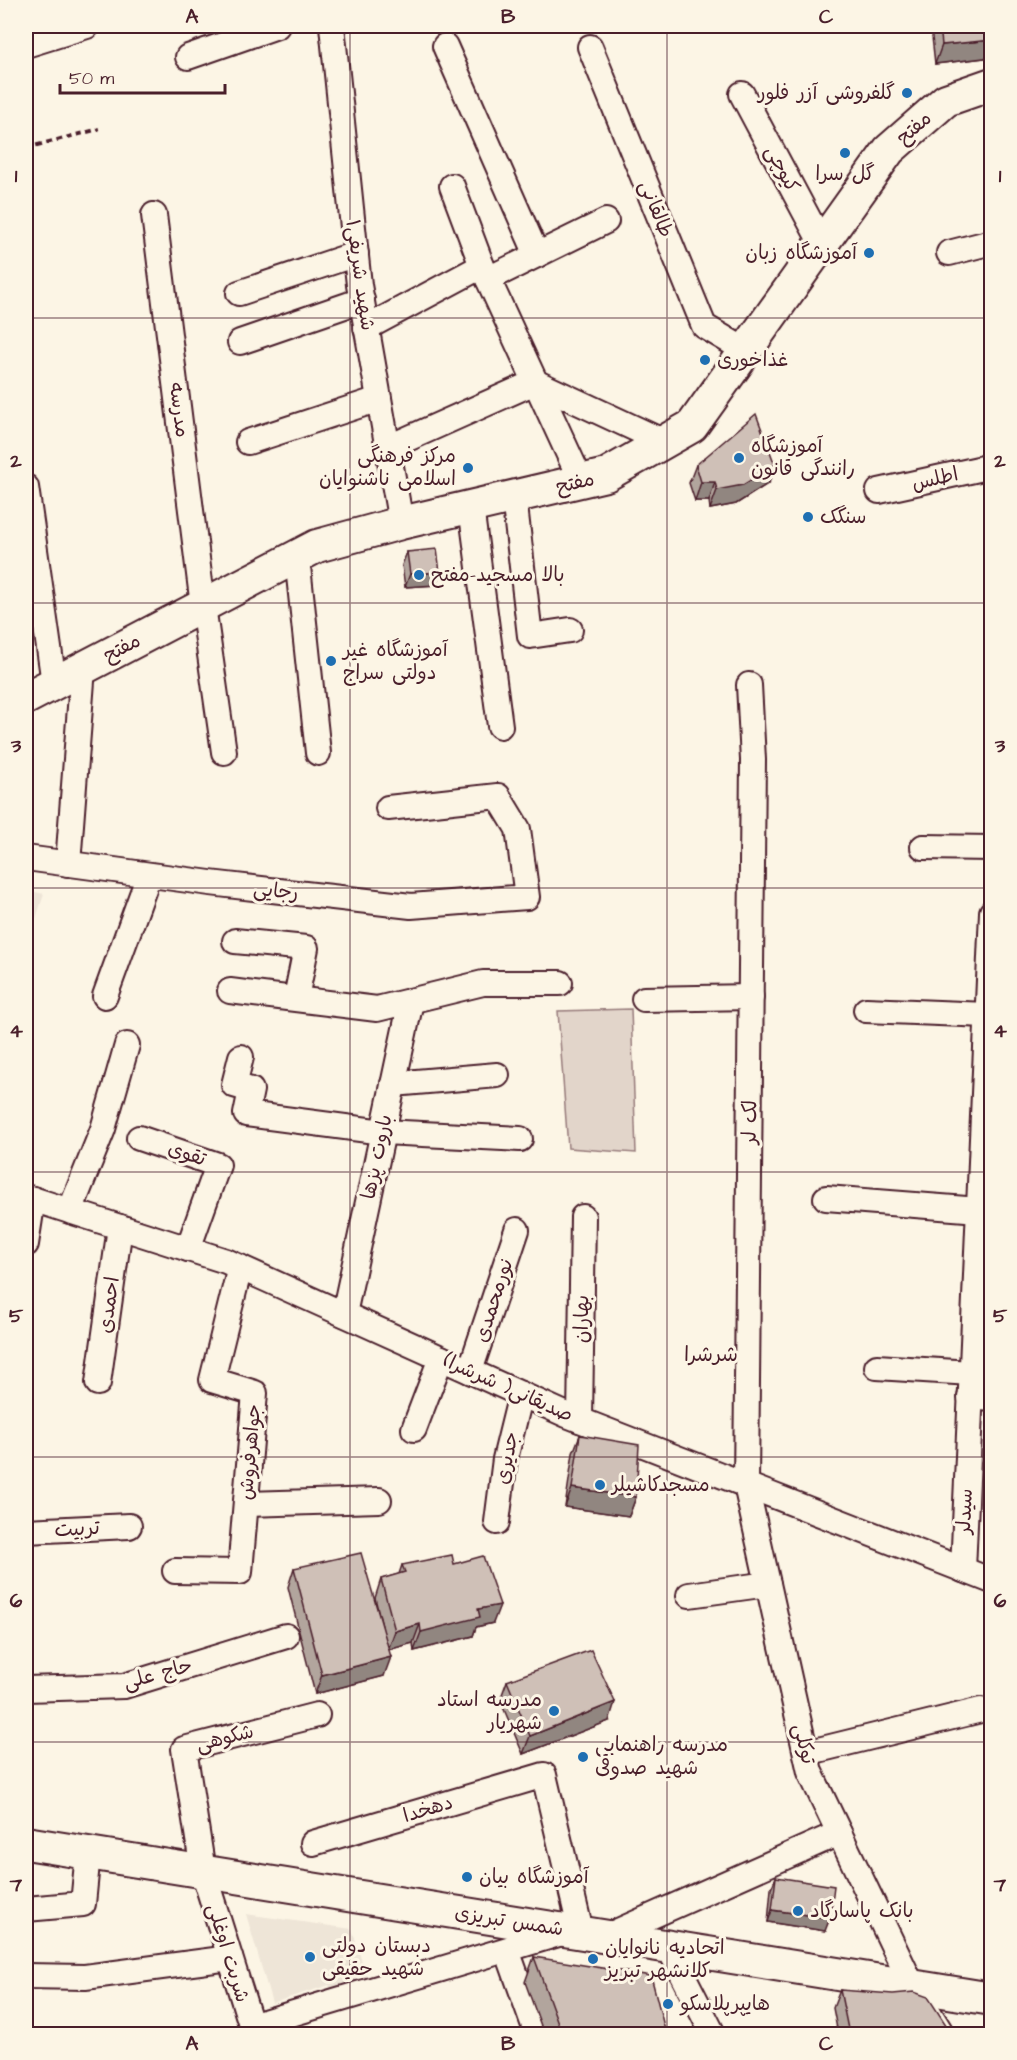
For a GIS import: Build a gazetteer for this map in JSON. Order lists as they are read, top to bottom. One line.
{"streets":{"main road":["مفتح","شمس تبریزی"],"street":["کیوچی","طالقانی","شهید شریفی۱","مدرسه","اطلس","رجایی","لک لر","تقوی","باروت پزها","نورمحمدی","احمدی","بهاران","(شرشرا )صدیقانی","جواهرفروش","جدیری","سیدلر","تربیت","حاج علی","شکوهی","توکلی","دهخدا","شربت اوغلی"]},"crossings":[["مفتح","کیوچی"],["مفتح","طالقانی"],["مفتح","شهید شریفی۱"],["مفتح","مدرسه"],["لک لر","(شرشرا )صدیقانی"],["لک لر","توکلی"],["تقوی","(شرشرا )صدیقانی"],["باروت پزها","(شرشرا )صدیقانی"],["نورمحمدی","(شرشرا )صدیقانی"],["احمدی","(شرشرا )صدیقانی"],["بهاران","(شرشرا )صدیقانی"],["(شرشرا )صدیقانی","جواهرفروش"],["(شرشرا )صدیقانی","جدیری"],["(شرشرا )صدیقانی","سیدلر"],["(شرشرا )صدیقانی","توکلی"],["شکوهی","شمس تبریزی"],["شکوهی","شربت اوغلی"],["توکلی","شمس تبریزی"],["دهخدا","شمس تبریزی"],["شمس تبریزی","شربت اوغلی"]],"districts":["شرشرا"],"places":["گلفروشی آزر فلور","گل سرا","آموزشگاه زبان","غذاخوری","آموزشگاه رانندگی قانون","مرکز فرهنگی اسلامی ناشنوایان","سنگک","بالا مسجید-مفتح","آموزشگاه غیر دولتی سراج","مسجدکاشیلر","مدرسه استاد شهریار","مدرسه راهنمایی شهید صدوقی","آموزشگاه بیان","بانک پاسارگاد","دبستان دولتی شهید حقیقی","اتحادیه نانوایان کلانشهر تبریز","هایپرپلاسکو"],"scale_bar":"50 m","grid":{"columns":["A","B","C"],"rows":["1","2","3","4","5","6","7"]}}
